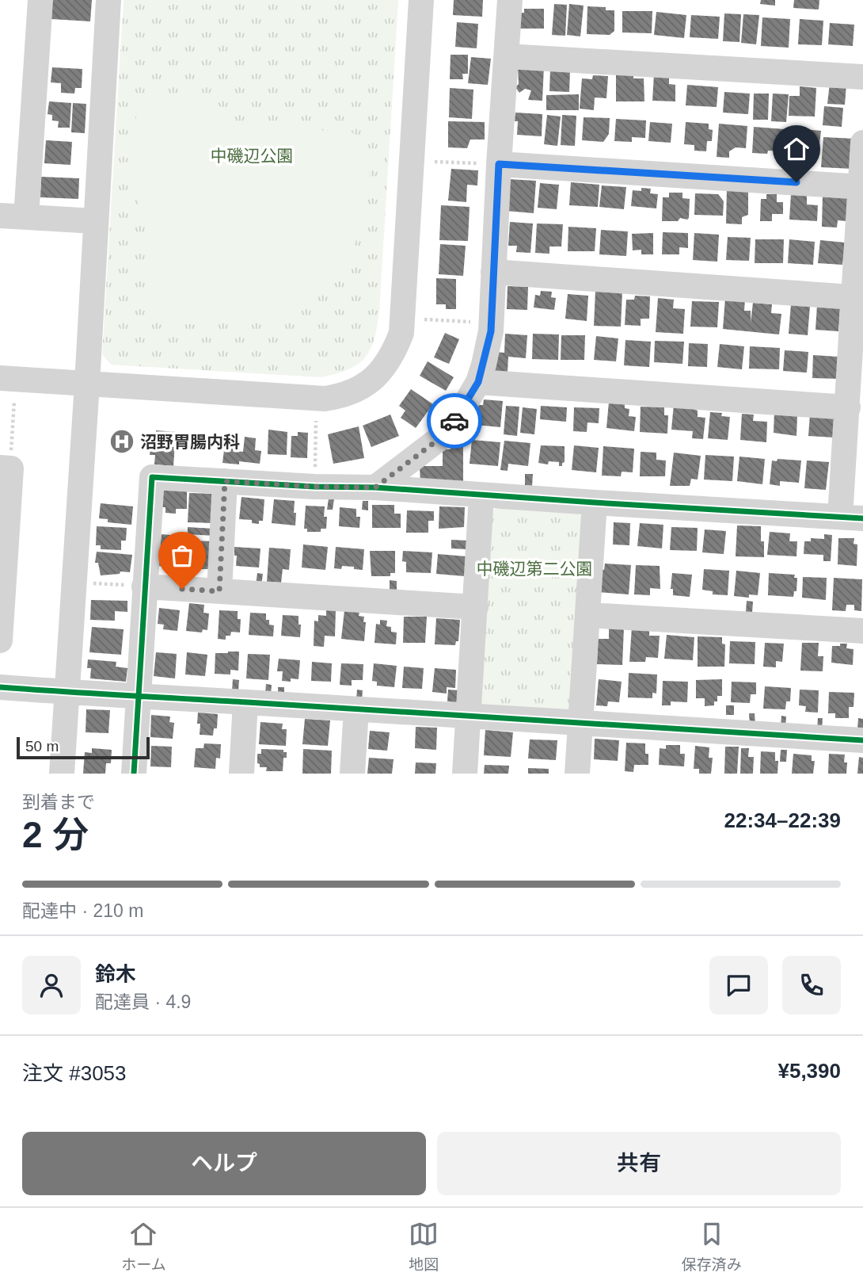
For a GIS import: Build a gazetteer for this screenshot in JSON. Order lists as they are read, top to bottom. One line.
{"parks":["中磯辺公園","中磯辺第二公園"],"places":{"hospital":["沼野胃腸内科"]},"scale_bar":"50 m","page":{"scale":"50 m","heading":["2 分","到着まで","22:34–22:39"],"panel":["鈴木","配達員 · 4.9","注文 #3053","¥5,390"],"bar":"配達中 · 210 m","buttons":["ヘルプ","共有"],"tabs":["ホーム","地図","保存済み"]}}
